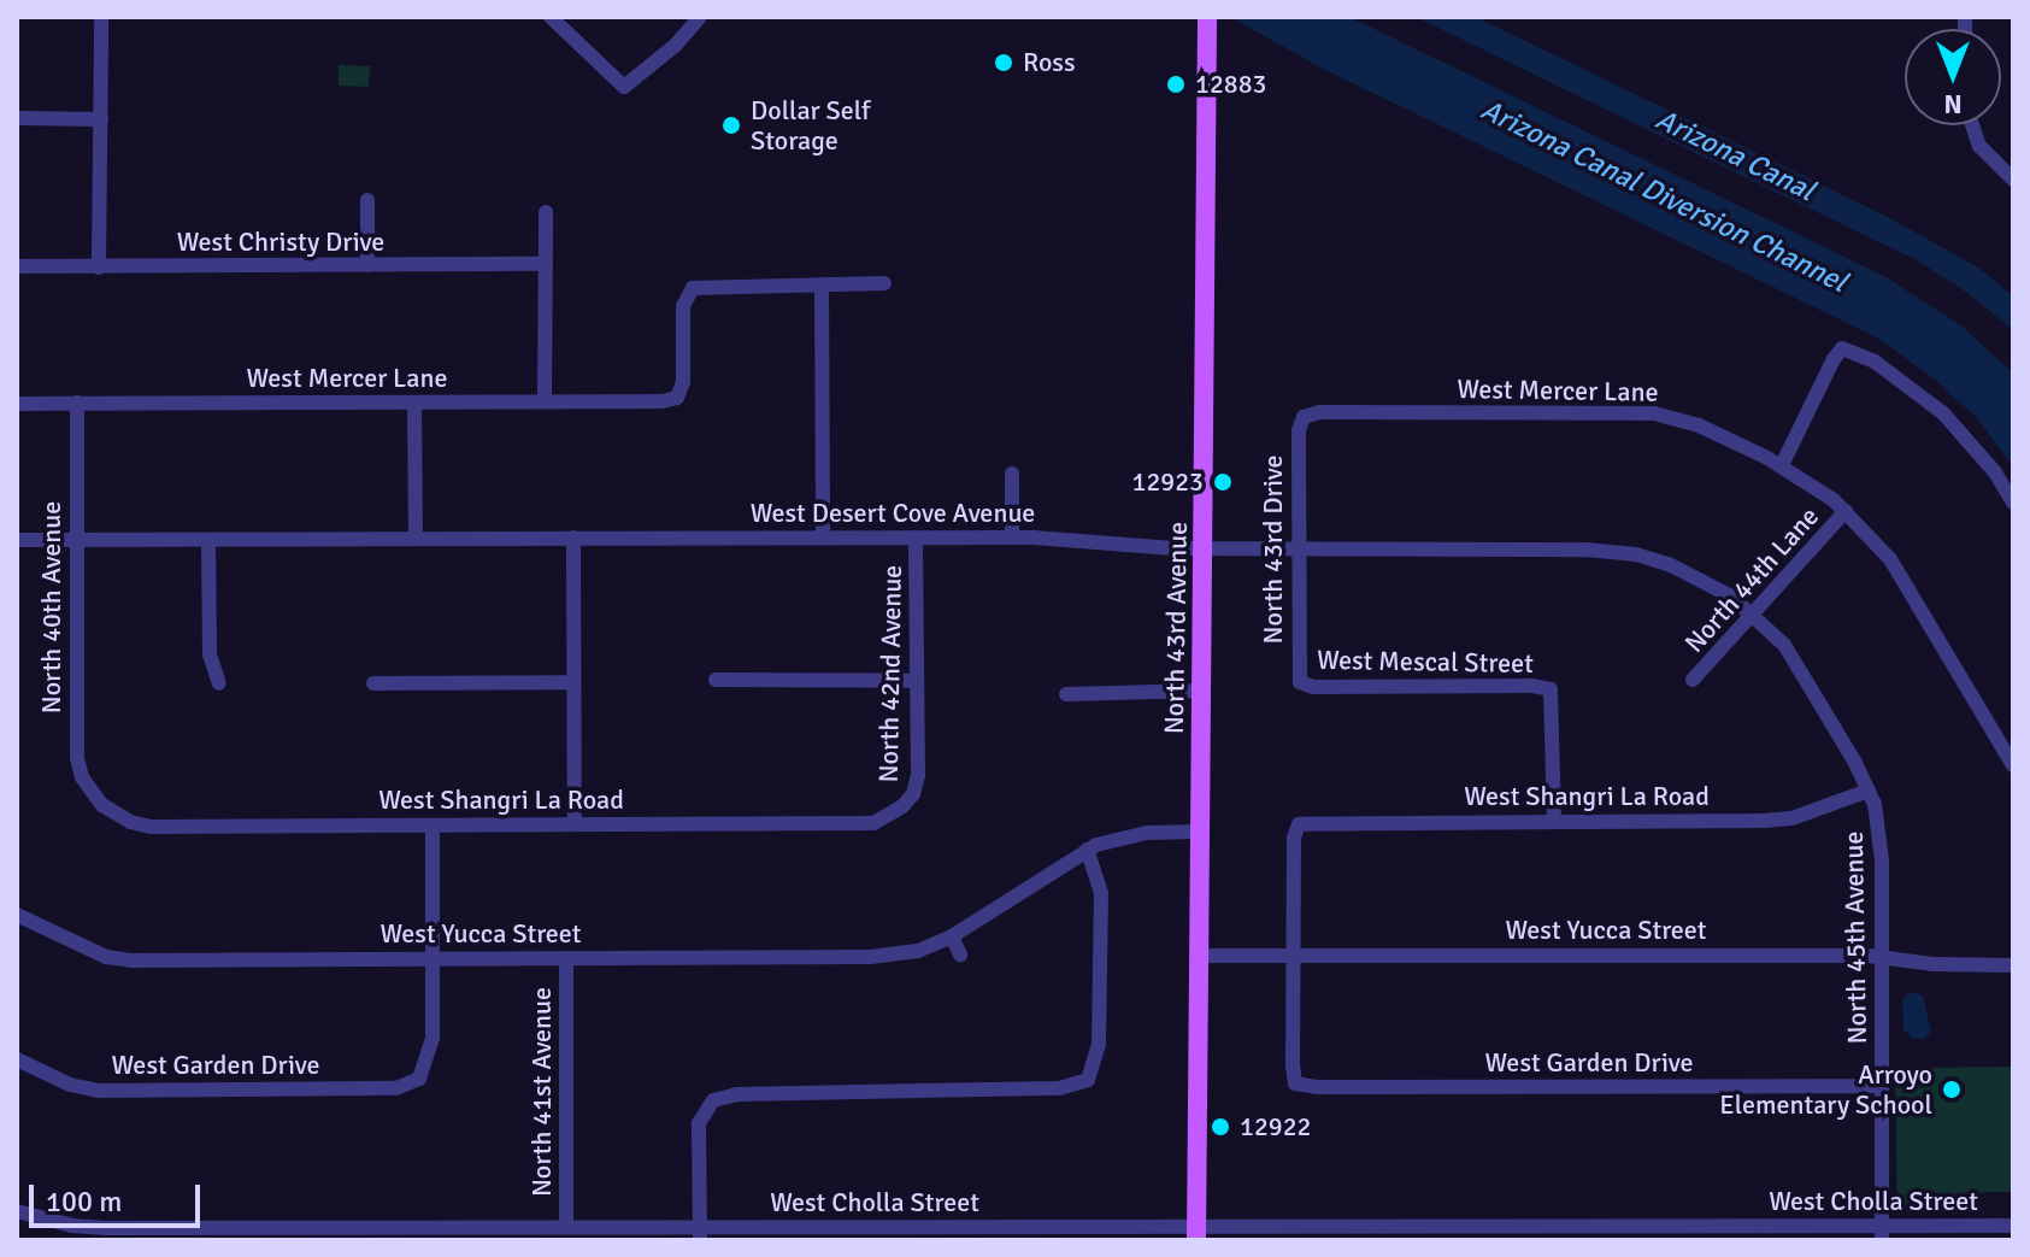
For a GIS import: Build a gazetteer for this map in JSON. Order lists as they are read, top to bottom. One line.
{"streets":{"main road":["North 43rd Avenue"],"street":["West Christy Drive","West Mercer Lane","West Desert Cove Avenue","North 43rd Drive","North 44th Lane","North 40th Avenue","West Mescal Street","North 42nd Avenue","West Shangri La Road","West Yucca Street","North 45th Avenue","West Garden Drive","North 41st Avenue","West Cholla Street"]},"crossings":[["West Mercer Lane","North 43rd Drive"],["West Mercer Lane","North 44th Lane"],["West Mercer Lane","North 40th Avenue"],["West Desert Cove Avenue","North 43rd Drive"],["West Desert Cove Avenue","North 44th Lane"],["West Desert Cove Avenue","North 40th Avenue"],["West Desert Cove Avenue","North 43rd Avenue"],["West Desert Cove Avenue","North 42nd Avenue"],["West Desert Cove Avenue","North 45th Avenue"],["North 43rd Drive","West Mescal Street"],["North 44th Lane","North 45th Avenue"],["North 40th Avenue","West Shangri La Road"],["North 43rd Avenue","West Yucca Street"],["North 43rd Avenue","West Cholla Street"],["West Mescal Street","West Shangri La Road"],["North 42nd Avenue","West Shangri La Road"],["West Shangri La Road","West Yucca Street"],["West Shangri La Road","North 45th Avenue"],["West Shangri La Road","West Garden Drive"],["West Yucca Street","North 45th Avenue"],["West Yucca Street","West Garden Drive"],["West Yucca Street","North 41st Avenue"],["North 45th Avenue","West Garden Drive"],["North 45th Avenue","West Cholla Street"],["North 41st Avenue","West Cholla Street"]],"water":["Arizona Canal","Arizona Canal Diversion Channel"],"places":["Ross","12883","Dollar Self Storage","12923","Arroyo Elementary School","12922"],"scale_bar":"100 m","north":"bottom"}
